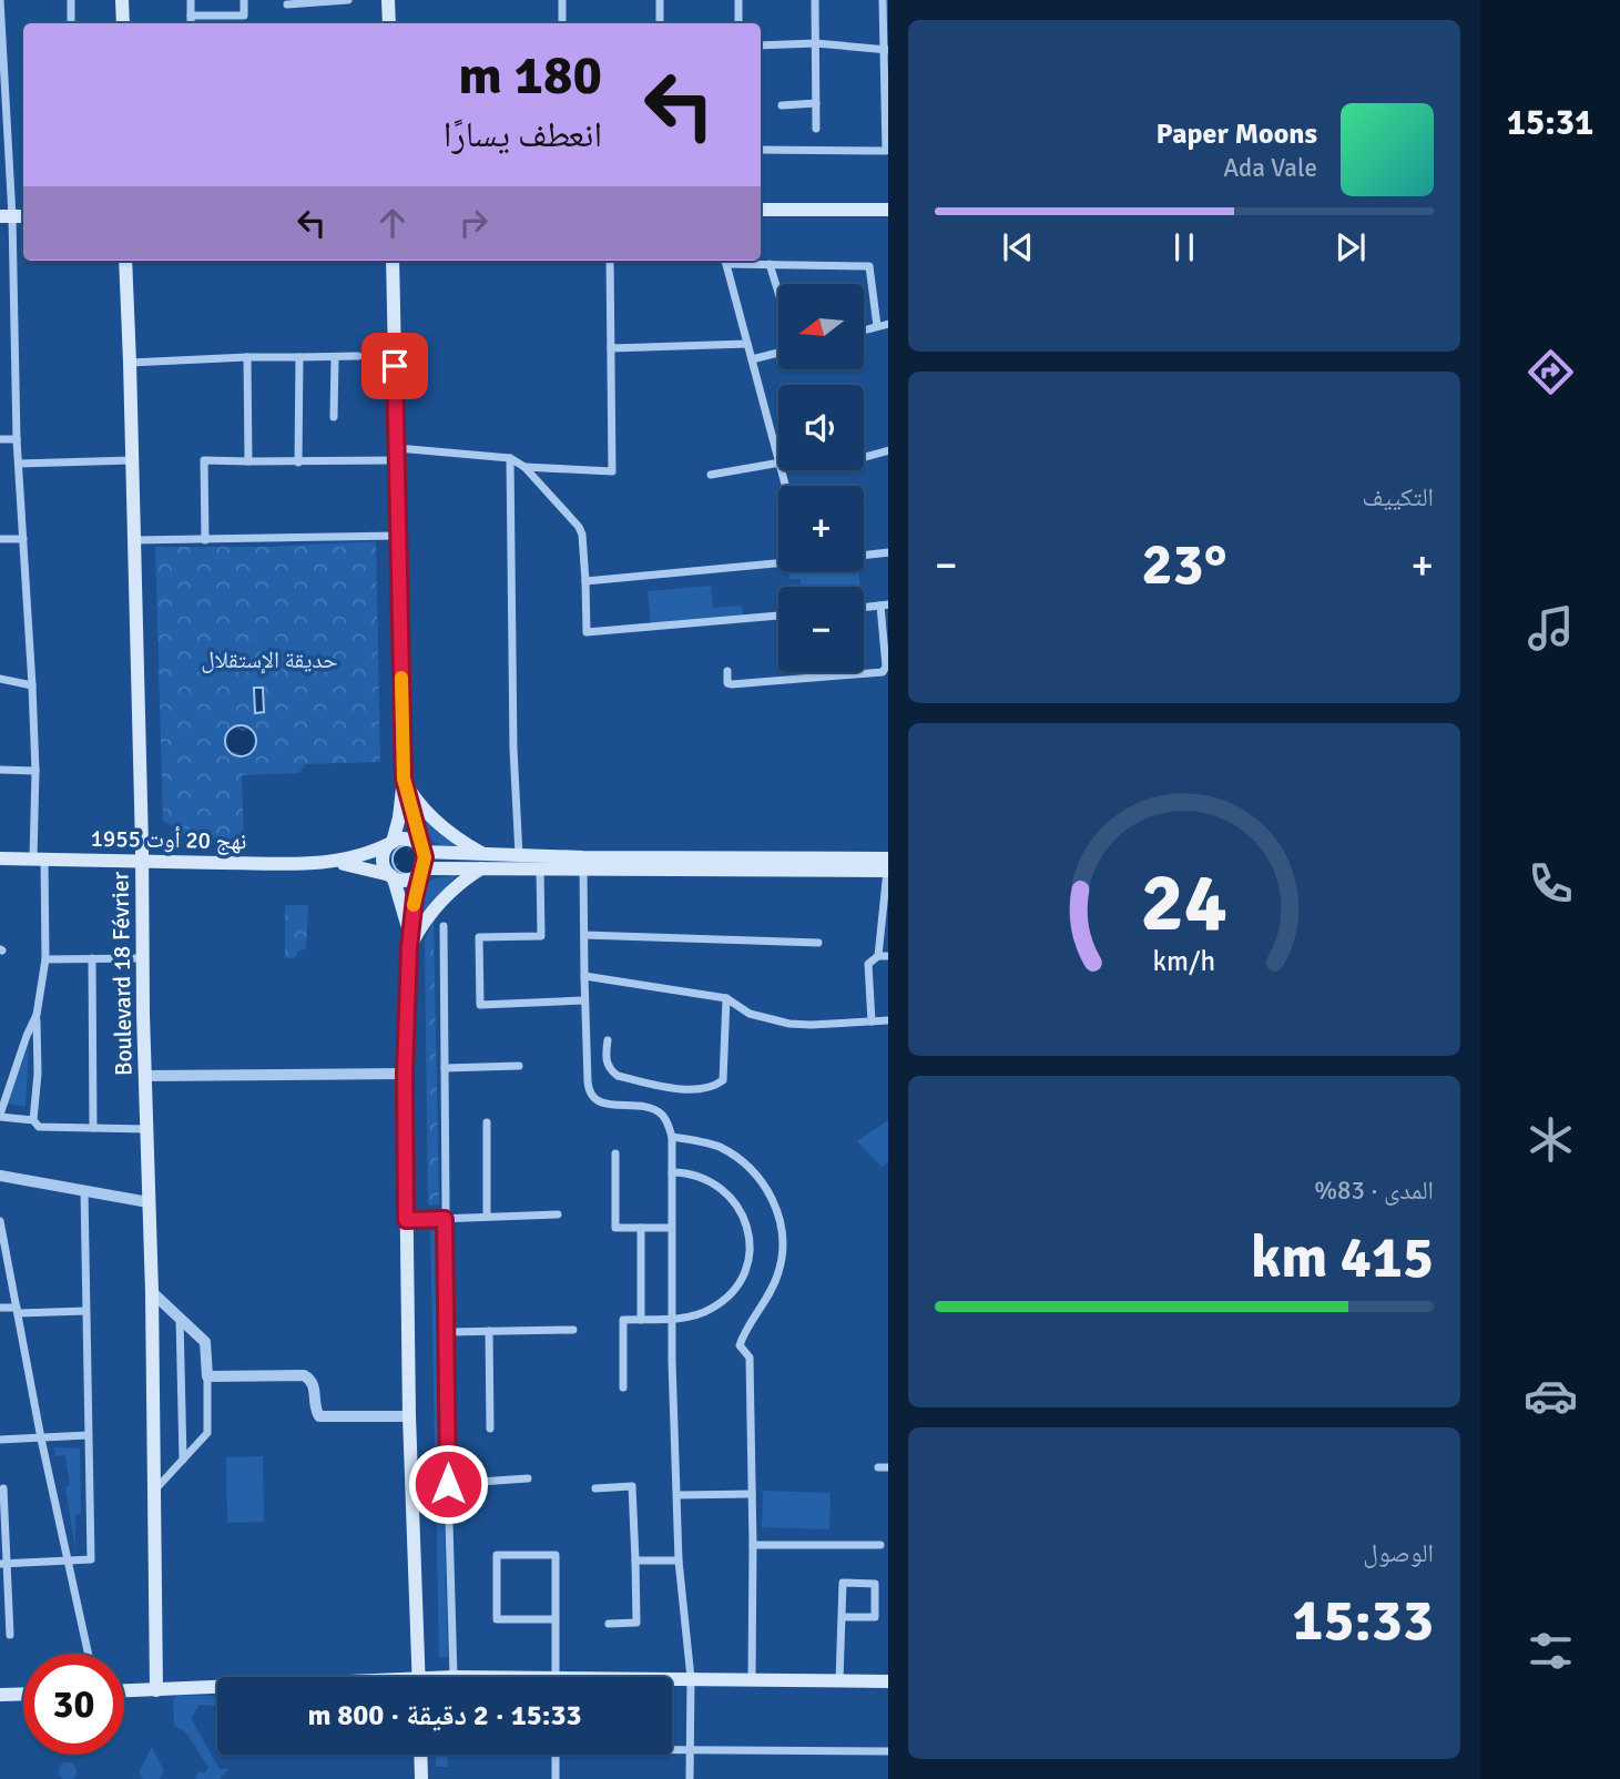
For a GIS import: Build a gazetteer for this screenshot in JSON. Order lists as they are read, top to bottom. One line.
{"streets":{"main road":["نهج 20 أوت 1955","Boulevard 18 Février"]},"crossings":[["نهج 20 أوت 1955","Boulevard 18 Février"]],"parks":["حديقة الإستقلال"],"north":"left","page":{"tabs":"15:31","turn":["180 m","انعطف يسارًا"],"song":["Paper Moons","Ada Vale"],"map_buttons":["+","−"],"tile":["التكييف",["المدى · 83%","415 km"],["الوصول","15:33"]],"heat":["−","23°","+"],"limit":"30","trip":"15:33 · 2 دقيقة · 800 m","gauge":["24","km/h"]}}
